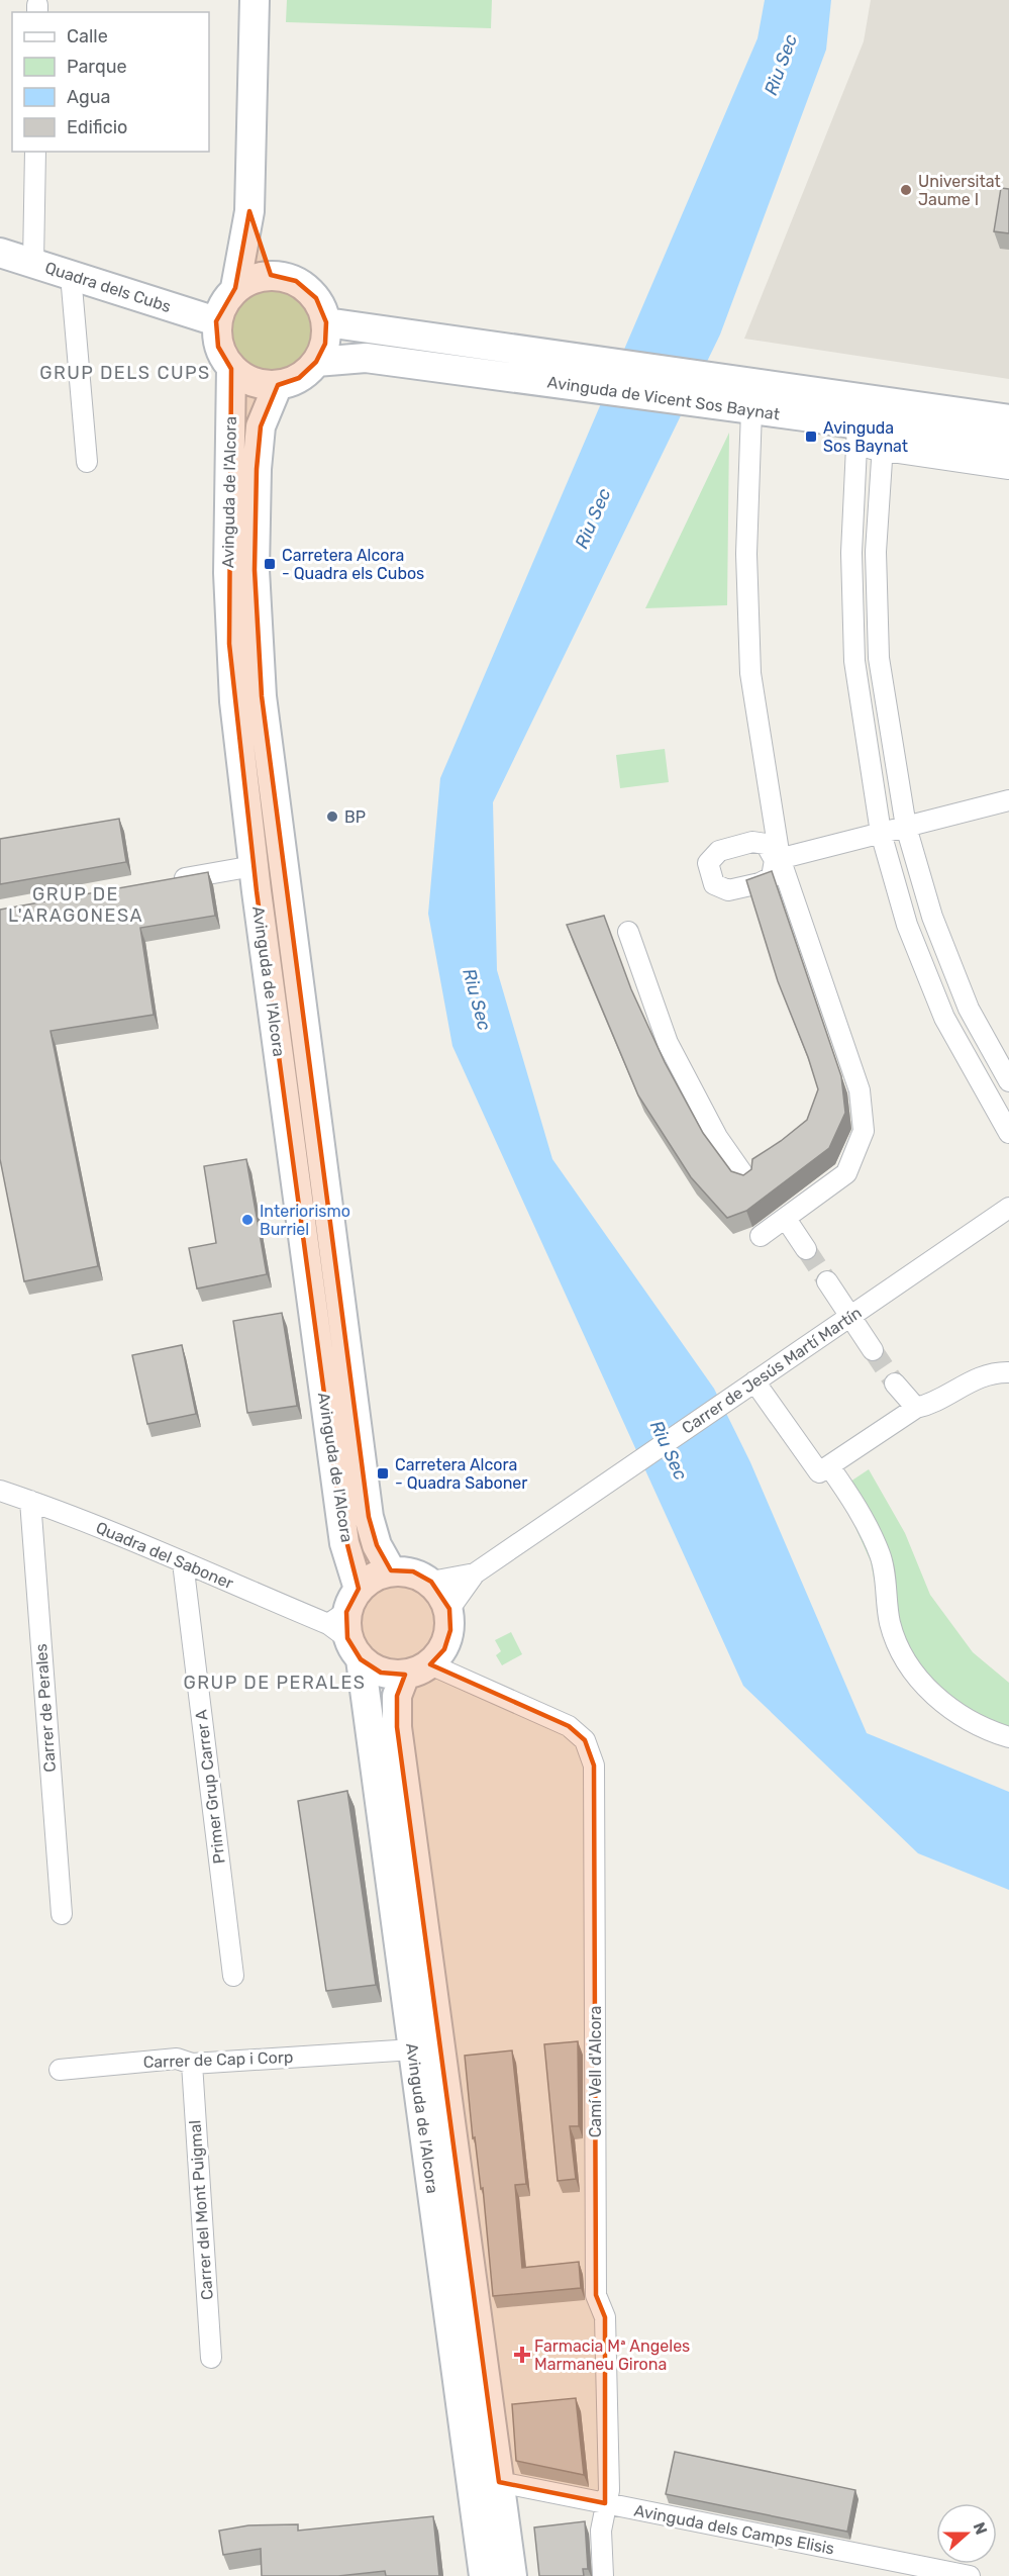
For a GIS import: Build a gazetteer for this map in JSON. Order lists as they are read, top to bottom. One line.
{"streets":{"main road":["Quadra dels Cubs","Avinguda de Vicent Sos Baynat","Avinguda de l'Alcora"],"street":["Carrer de Jesús Martí Martín","Quadra del Saboner","Carrer de Perales","Primer Grup Carrer A","Carrer de Cap i Corp","Camí Vell d'Alcora","Carrer del Mont Puigmal","Avinguda dels Camps Elisis"]},"crossings":[["Quadra dels Cubs","Avinguda de Vicent Sos Baynat"],["Quadra dels Cubs","Avinguda de l'Alcora"],["Avinguda de Vicent Sos Baynat","Avinguda de l'Alcora"],["Avinguda de l'Alcora","Carrer de Jesús Martí Martín"],["Avinguda de l'Alcora","Quadra del Saboner"],["Avinguda de l'Alcora","Carrer de Cap i Corp"],["Avinguda de l'Alcora","Camí Vell d'Alcora"],["Avinguda de l'Alcora","Avinguda dels Camps Elisis"],["Carrer de Jesús Martí Martín","Quadra del Saboner"],["Carrer de Jesús Martí Martín","Camí Vell d'Alcora"],["Quadra del Saboner","Carrer de Perales"],["Quadra del Saboner","Primer Grup Carrer A"],["Quadra del Saboner","Camí Vell d'Alcora"],["Carrer de Cap i Corp","Carrer del Mont Puigmal"],["Camí Vell d'Alcora","Avinguda dels Camps Elisis"]],"districts":["GRUP DELS CUPS","GRUP DE L'ARAGONESA","GRUP DE PERALES"],"water":["Riu Sec"],"places":{"other":["Universitat Jaume I","BP","Interiorismo Burriel"],"transit":["Avinguda Sos Baynat","Carretera Alcora - Quadra els Cubos","Carretera Alcora - Quadra Saboner"],"health":["Farmacia Mª Angeles Marmaneu Girona"]},"legend":["Calle","Parque","Agua","Edificio"],"north":"right"}
